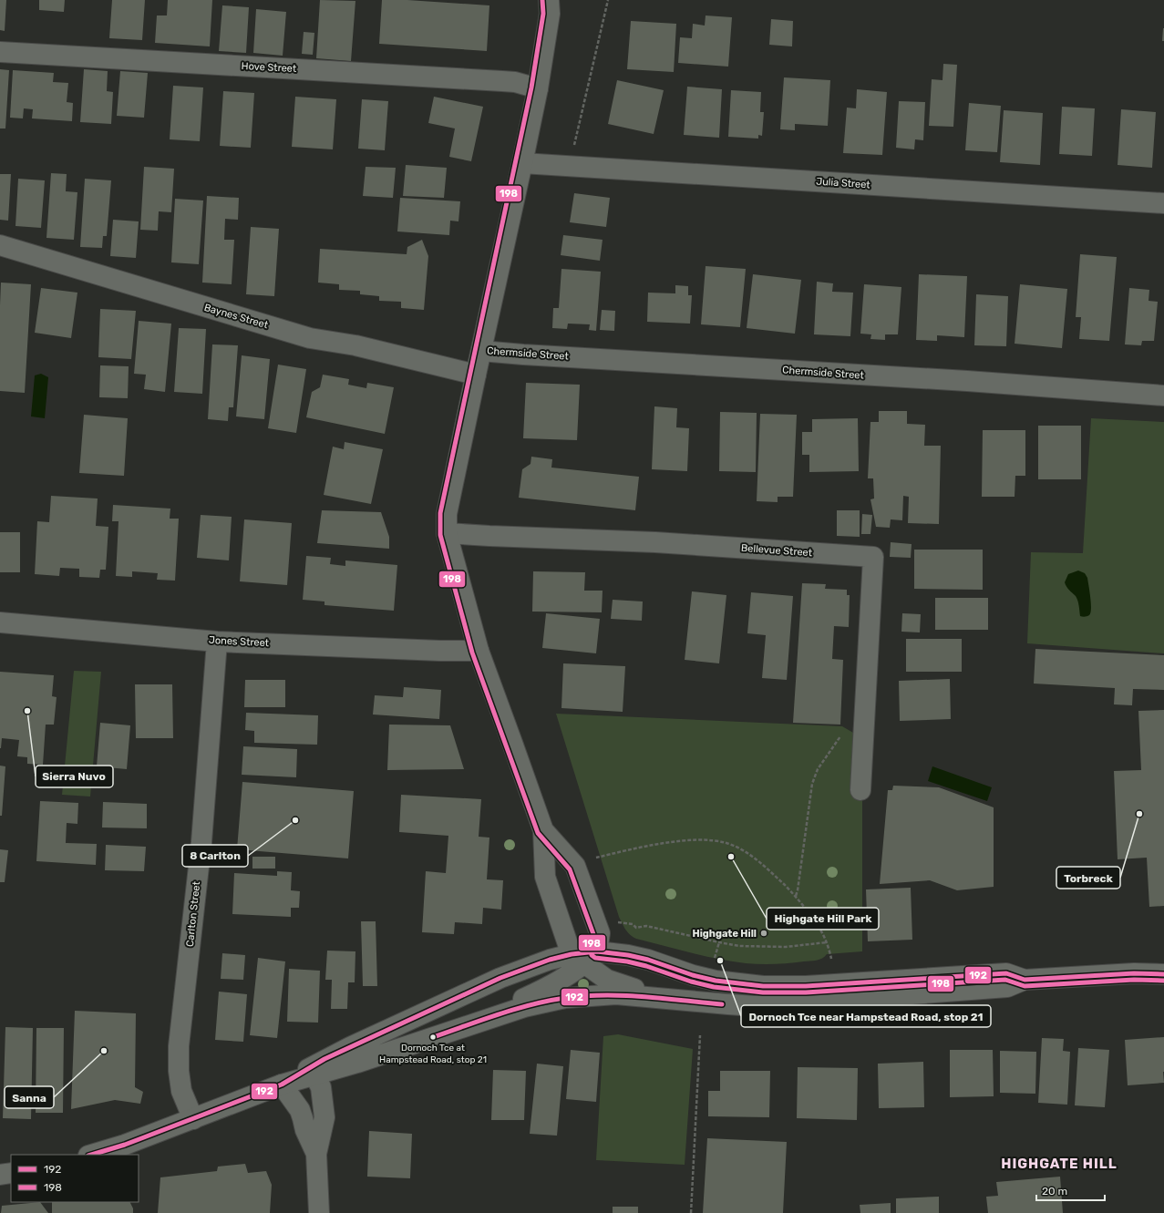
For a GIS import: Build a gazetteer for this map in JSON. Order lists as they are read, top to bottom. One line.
{"streets":{"street":["Hove Street","Julia Street","Baynes Street","Chermside Street","Bellevue Street","Jones Street","Carlton Street"]},"crossings":[["Jones Street","Carlton Street"]],"districts":["HIGHGATE HILL"],"places":["Sierra Nuvo","Torbreck","8 Carlton","Highgate Hill Park","Highgate Hill","Dornoch Tce near Hampstead Road, stop 21","Dornoch Tce at Hampstead Road, stop 21","Sanna"],"lines":["transit line 198","transit line 192"],"legend":["192","198"],"scale_bar":"20 m"}
